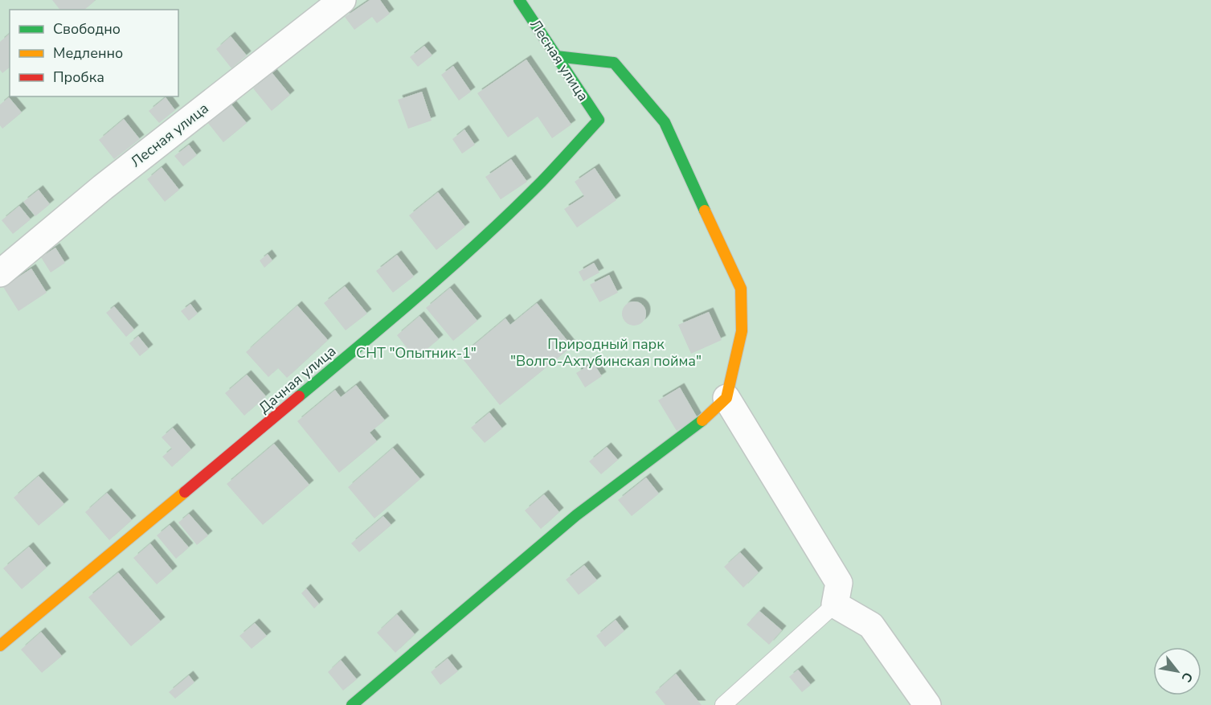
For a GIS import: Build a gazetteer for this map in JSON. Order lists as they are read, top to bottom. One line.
{"streets":{"street":["Лесная улица","Дачная улица"]},"crossings":[["Лесная улица","Дачная улица"]],"parks":["Природный парк \"Волго-Ахтубинская пойма\"","СНТ \"Опытник-1\""],"legend":["Свободно","Медленно","Пробка"],"north":"bottom right"}
